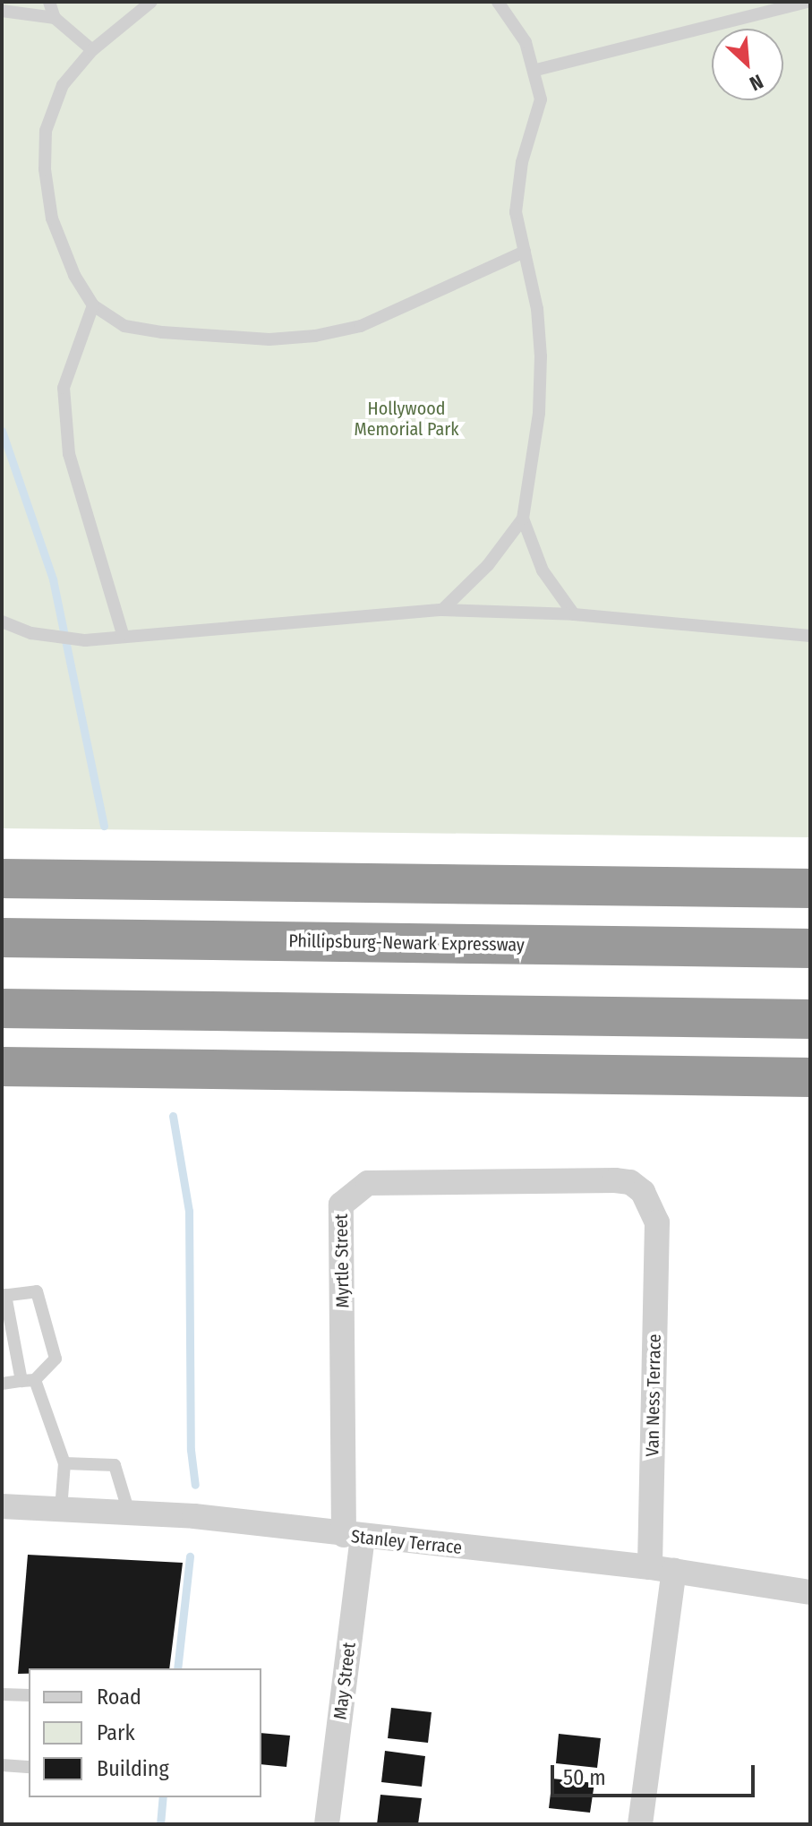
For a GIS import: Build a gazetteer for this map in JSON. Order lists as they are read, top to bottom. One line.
{"streets":{"highway":["Phillipsburg-Newark Expressway"],"street":["Myrtle Street","Van Ness Terrace","Stanley Terrace","May Street"]},"crossings":[["Myrtle Street","Van Ness Terrace"],["Myrtle Street","Stanley Terrace"],["Myrtle Street","May Street"],["Van Ness Terrace","Stanley Terrace"],["Stanley Terrace","May Street"]],"parks":["Hollywood Memorial Park"],"legend":["Road","Park","Building"],"scale_bar":"50 m","north":"bottom right"}
